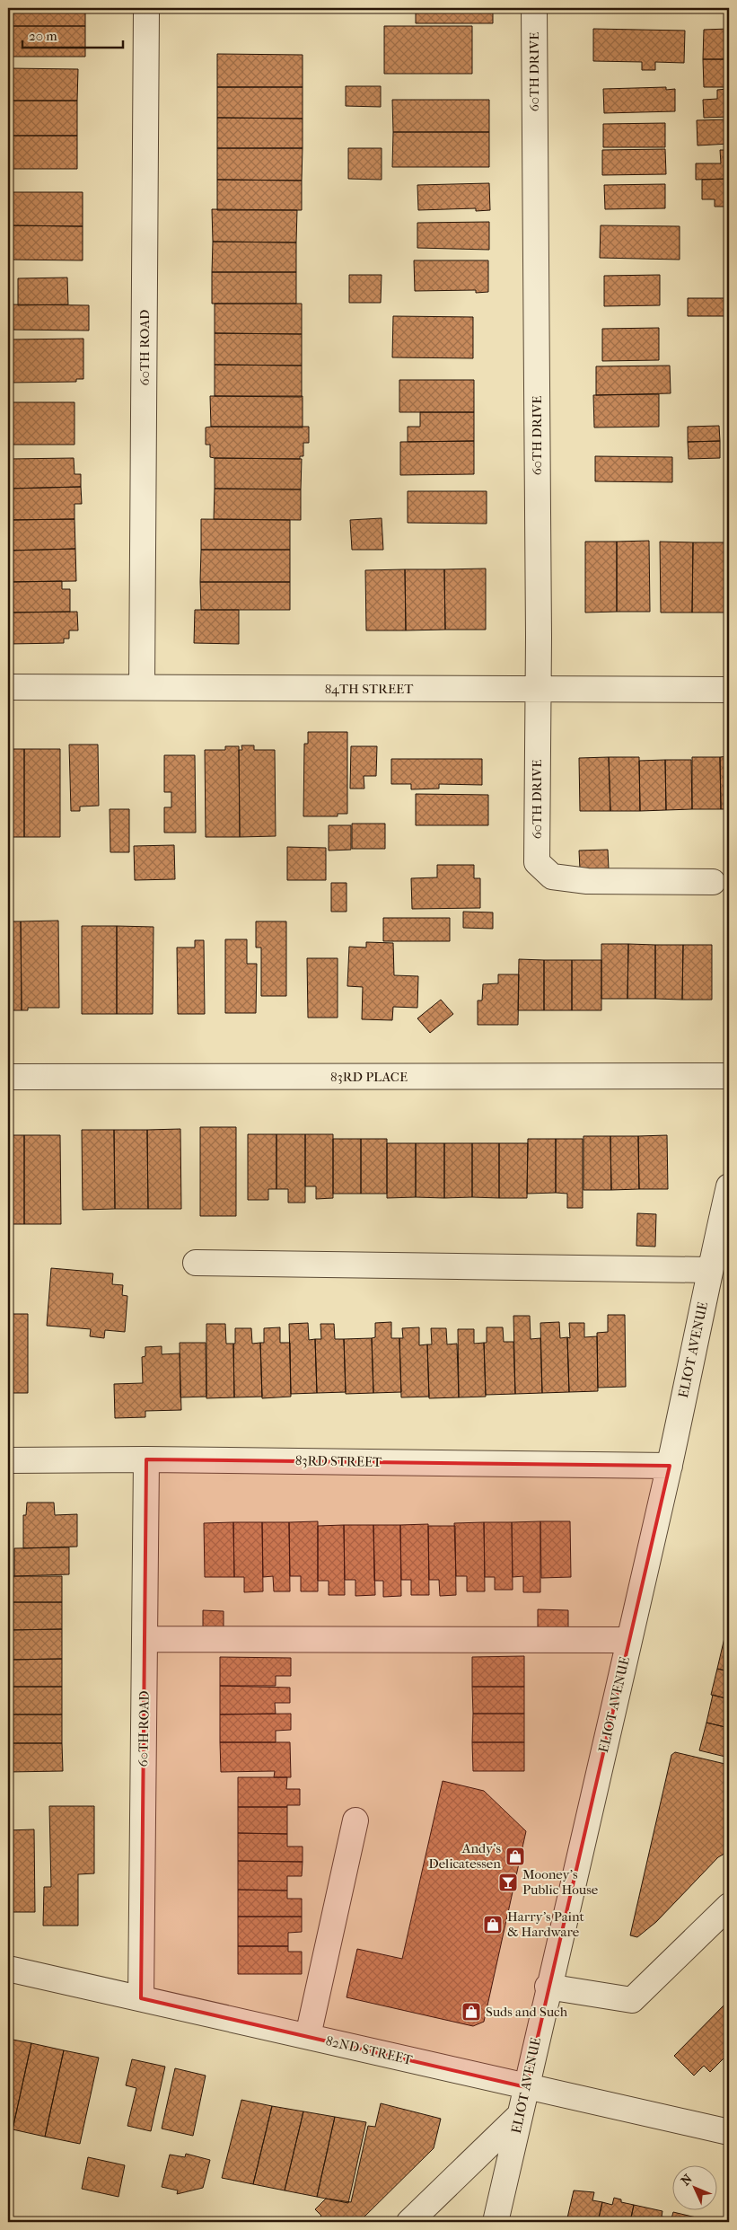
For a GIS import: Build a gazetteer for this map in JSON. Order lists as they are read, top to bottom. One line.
{"streets":{"street":["60TH DRIVE","60TH ROAD","84TH STREET","83RD PLACE","ELIOT AVENUE","83RD STREET","82ND STREET"]},"crossings":[["60TH DRIVE","84TH STREET"],["60TH ROAD","84TH STREET"],["60TH ROAD","83RD STREET"],["60TH ROAD","82ND STREET"],["ELIOT AVENUE","83RD STREET"],["ELIOT AVENUE","82ND STREET"]],"places":{"shop":["Andy's Delicatessen","Harry's Paint & Hardware","Suds and Such"],"bar":["Mooney's Public House"]},"scale_bar":"20 m","north":"top left"}
